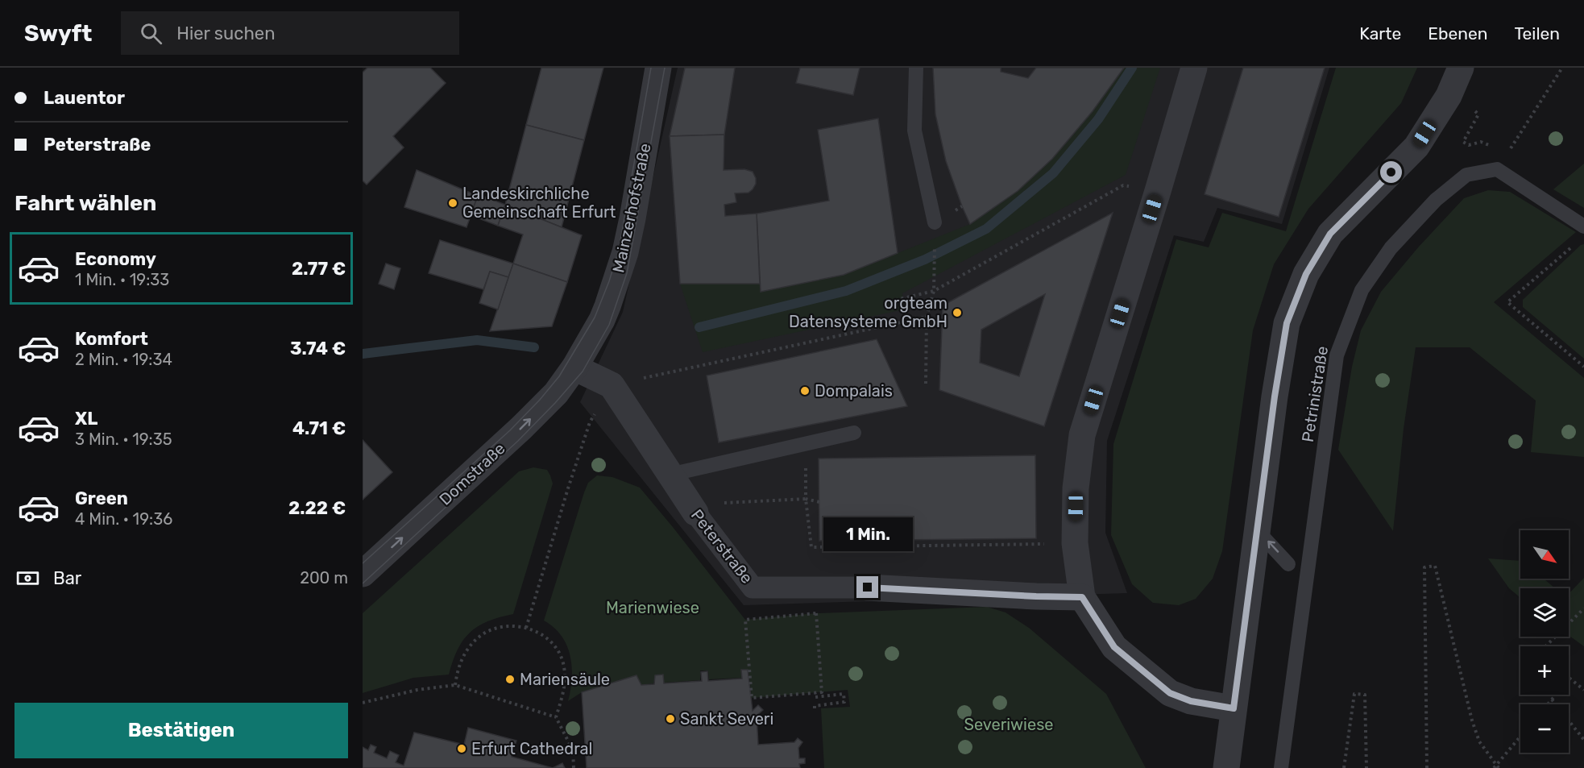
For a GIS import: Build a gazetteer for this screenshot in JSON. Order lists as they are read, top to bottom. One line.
{"streets":{"street":["Mainzerhofstraße","Domstraße","Peterstraße"],"lane":["Petrinistraße"]},"crossings":[["Mainzerhofstraße","Domstraße"]],"one_way":["Domstraße"],"parks":["Marienwiese","Severiwiese"],"places":["Landeskirchliche Gemeinschaft Erfurt","orgteam Datensysteme GmbH","Dompalais","Mariensäule","Sankt Severi","Erfurt Cathedral"],"north":"bottom right","page":{"header":"Swyft","search":"Hier suchen","nav":["Karte","Ebenen","Teilen"],"banner":["Lauentor","Peterstraße"],"heading":"Fahrt wählen","list":[{"name":"Economy","note":"1 Min. · 19:33","value":"2.77 €"},{"name":"Komfort","note":"2 Min. · 19:34","value":"3.74 €"},{"name":"XL","note":"3 Min. · 19:35","value":"4.71 €"},{"name":"Green","note":"4 Min. · 19:36","value":"2.22 €"}],"bubble":"1 Min.","map_buttons":["+","−"],"pay":["Bar","200 m"],"buttons":"Bestätigen"}}
